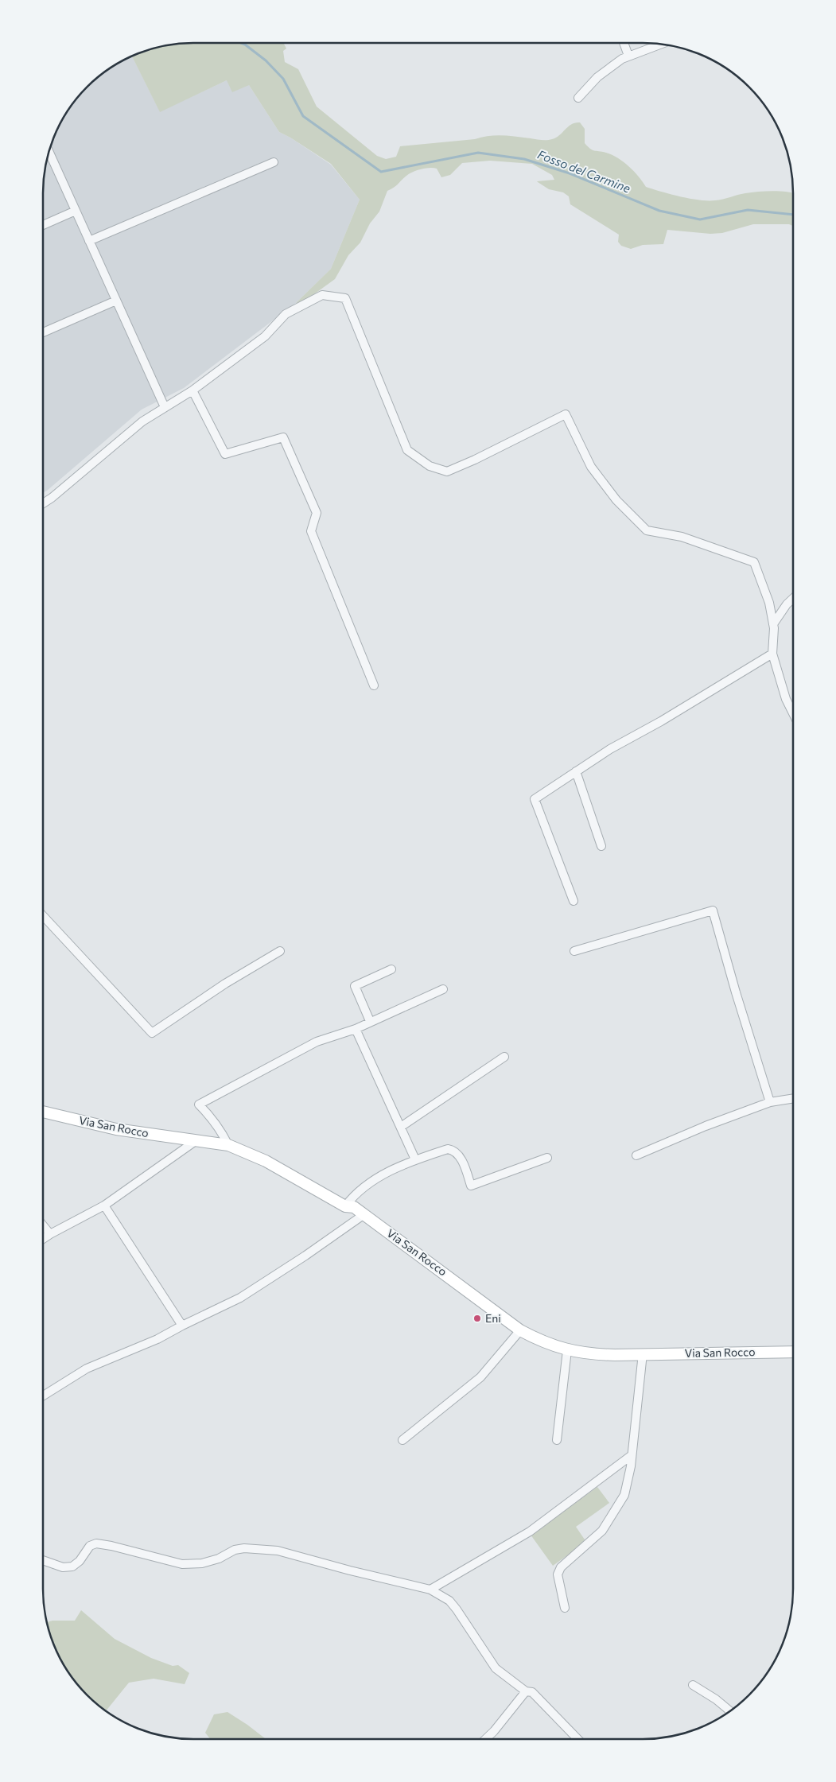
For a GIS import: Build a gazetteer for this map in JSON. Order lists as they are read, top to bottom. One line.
{"streets":{"street":["Via San Rocco"]},"water":["Fosso del Carmine"],"places":["Eni"]}
